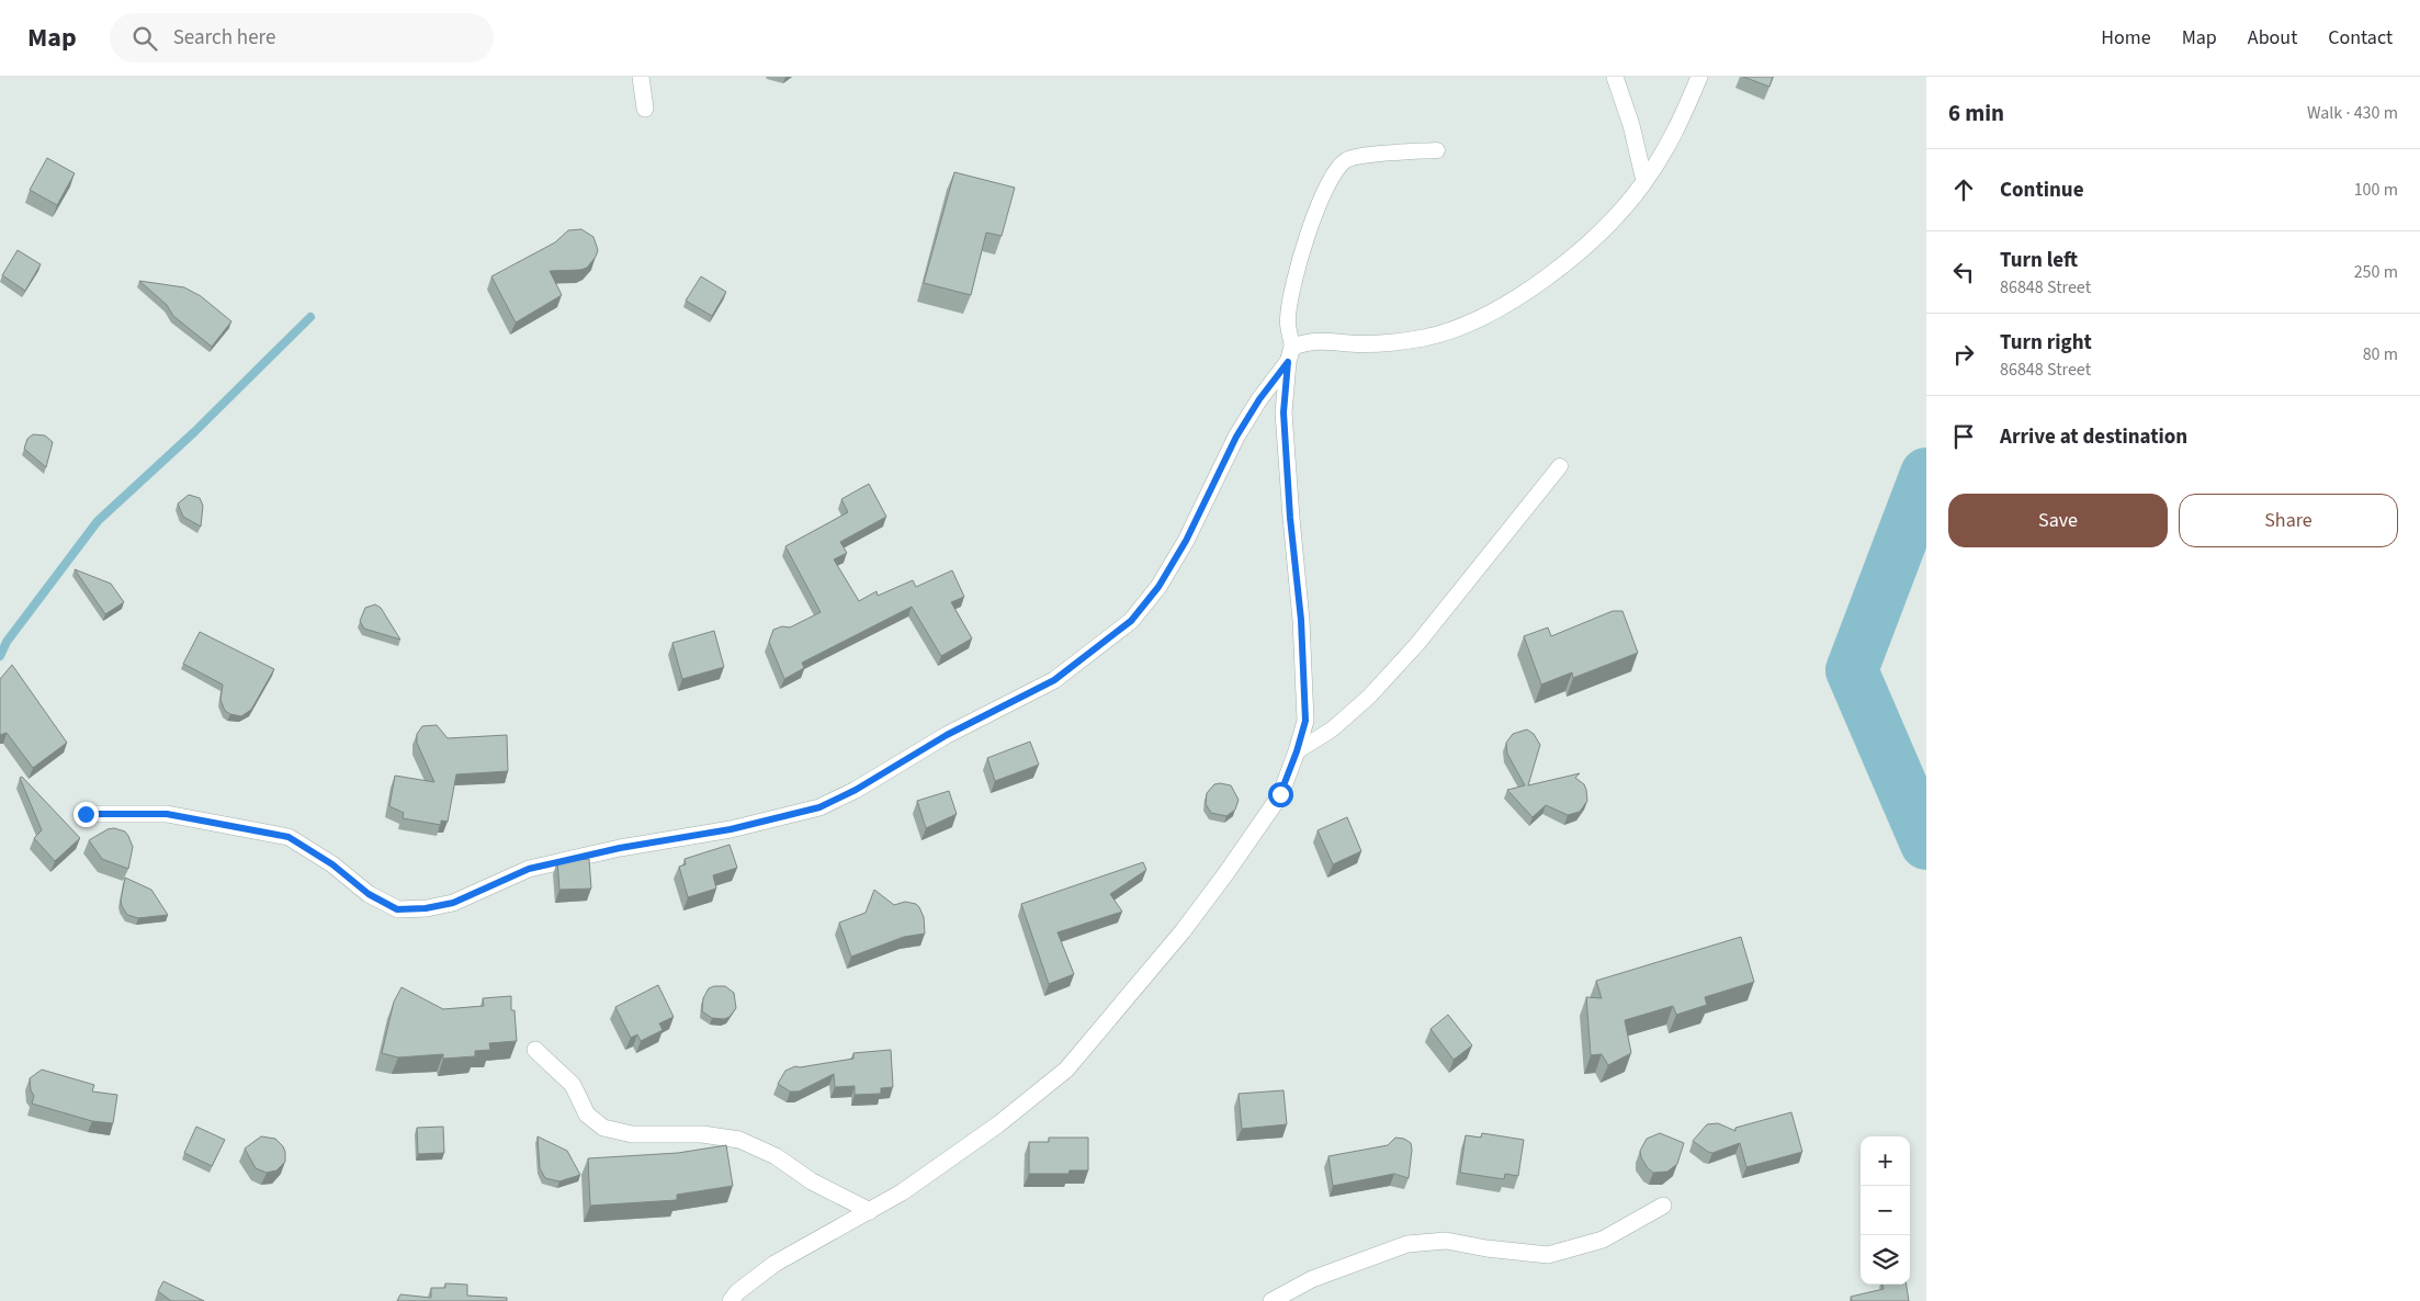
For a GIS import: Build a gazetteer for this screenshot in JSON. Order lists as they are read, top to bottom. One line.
{"page":{"header":"Map","search":"Search here","nav":["Home","Map","About","Contact"],"heading":["6 min","Walk · 430 m"],"list":[["Continue","100 m"],["Turn left","86848 Street","250 m"],["Turn right","86848 Street","80 m"],"Arrive at destination"],"buttons":["Save","Share"],"map_buttons":["+","−"]}}
